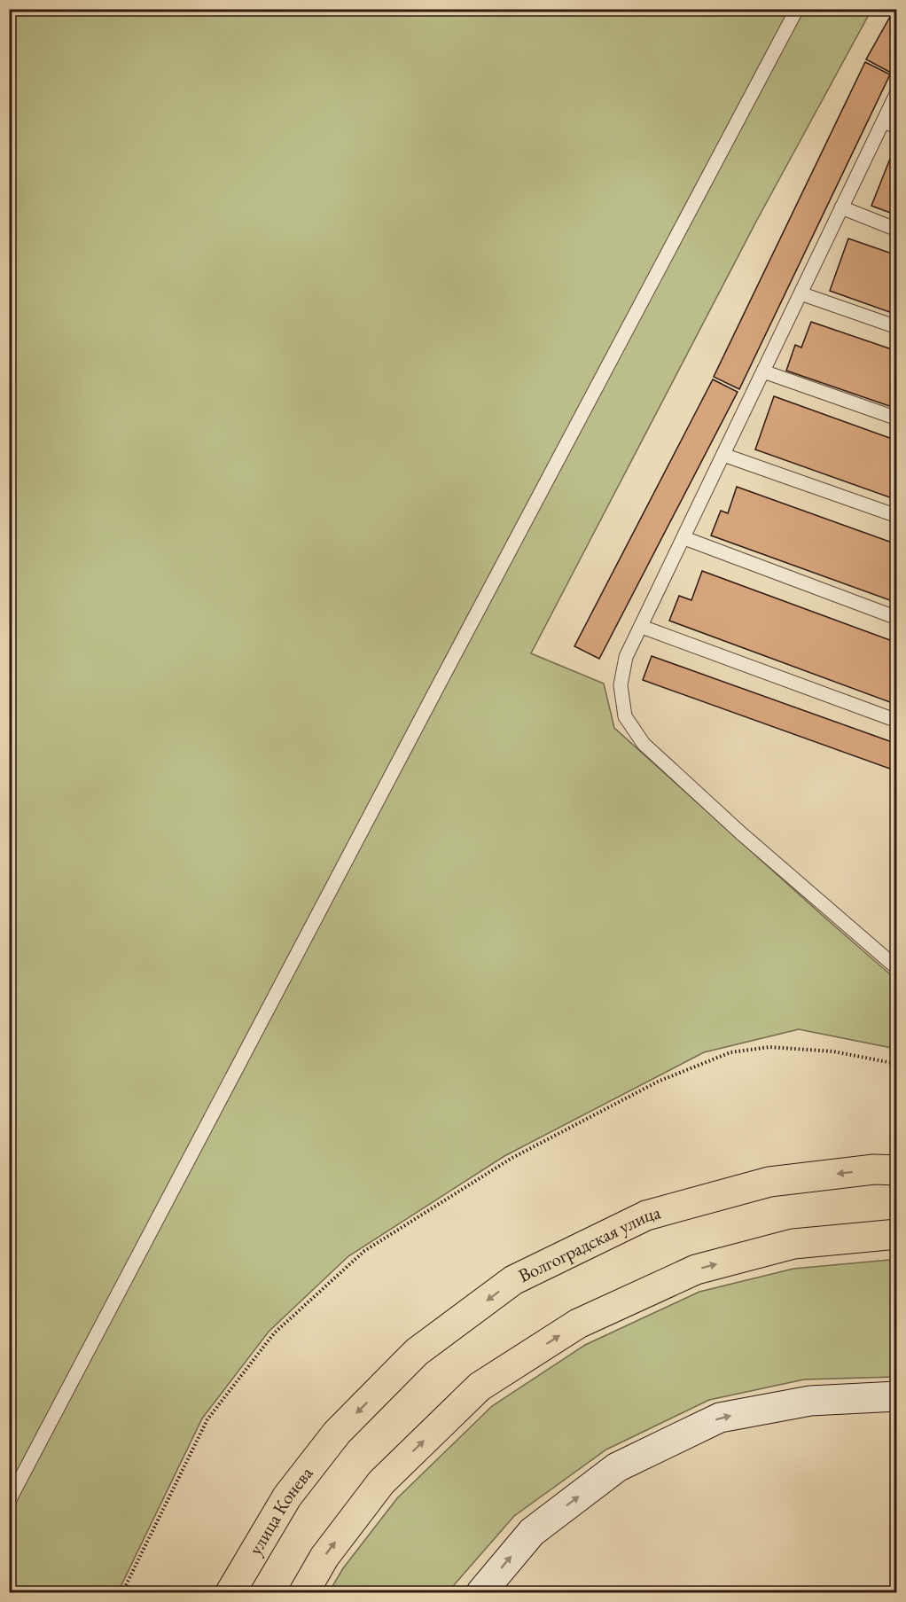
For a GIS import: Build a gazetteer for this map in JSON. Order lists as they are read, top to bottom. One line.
{"streets":{"main road":["Волгоградская улица","улица Конева"]},"crossings":[["Волгоградская улица","улица Конева"]]}
